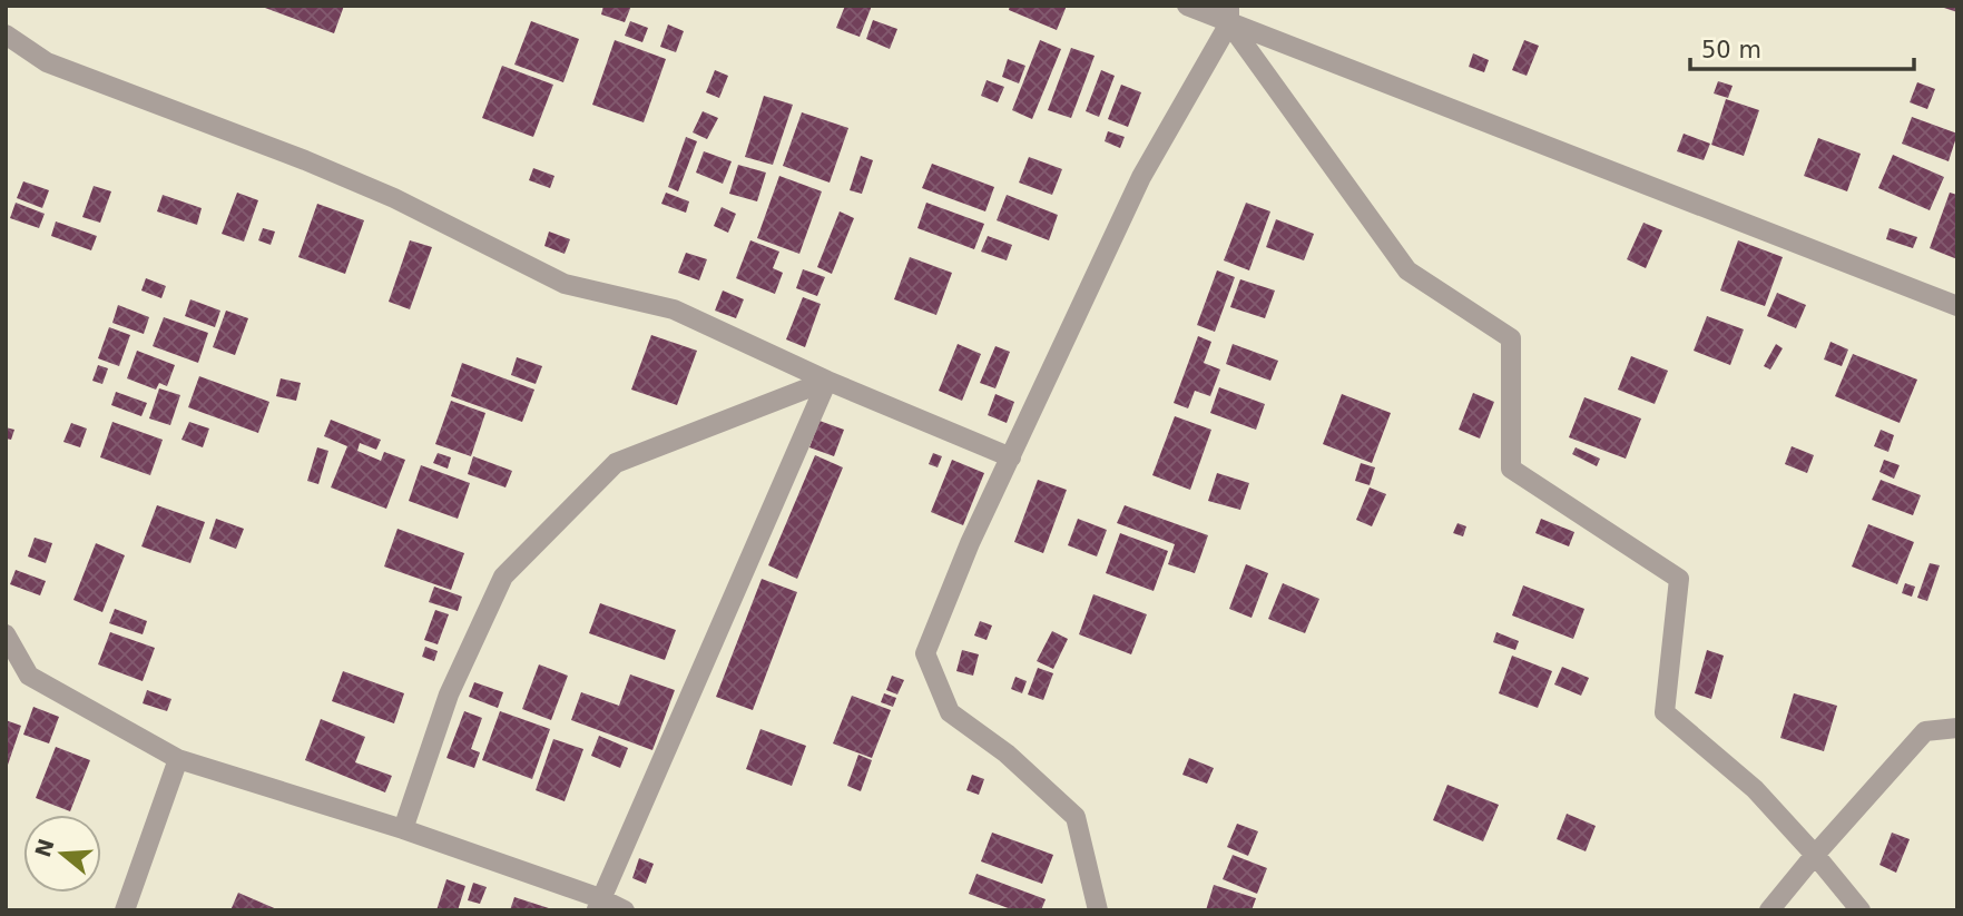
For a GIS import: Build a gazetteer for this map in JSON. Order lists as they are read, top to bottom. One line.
{"scale_bar":"50 m","north":"left"}
